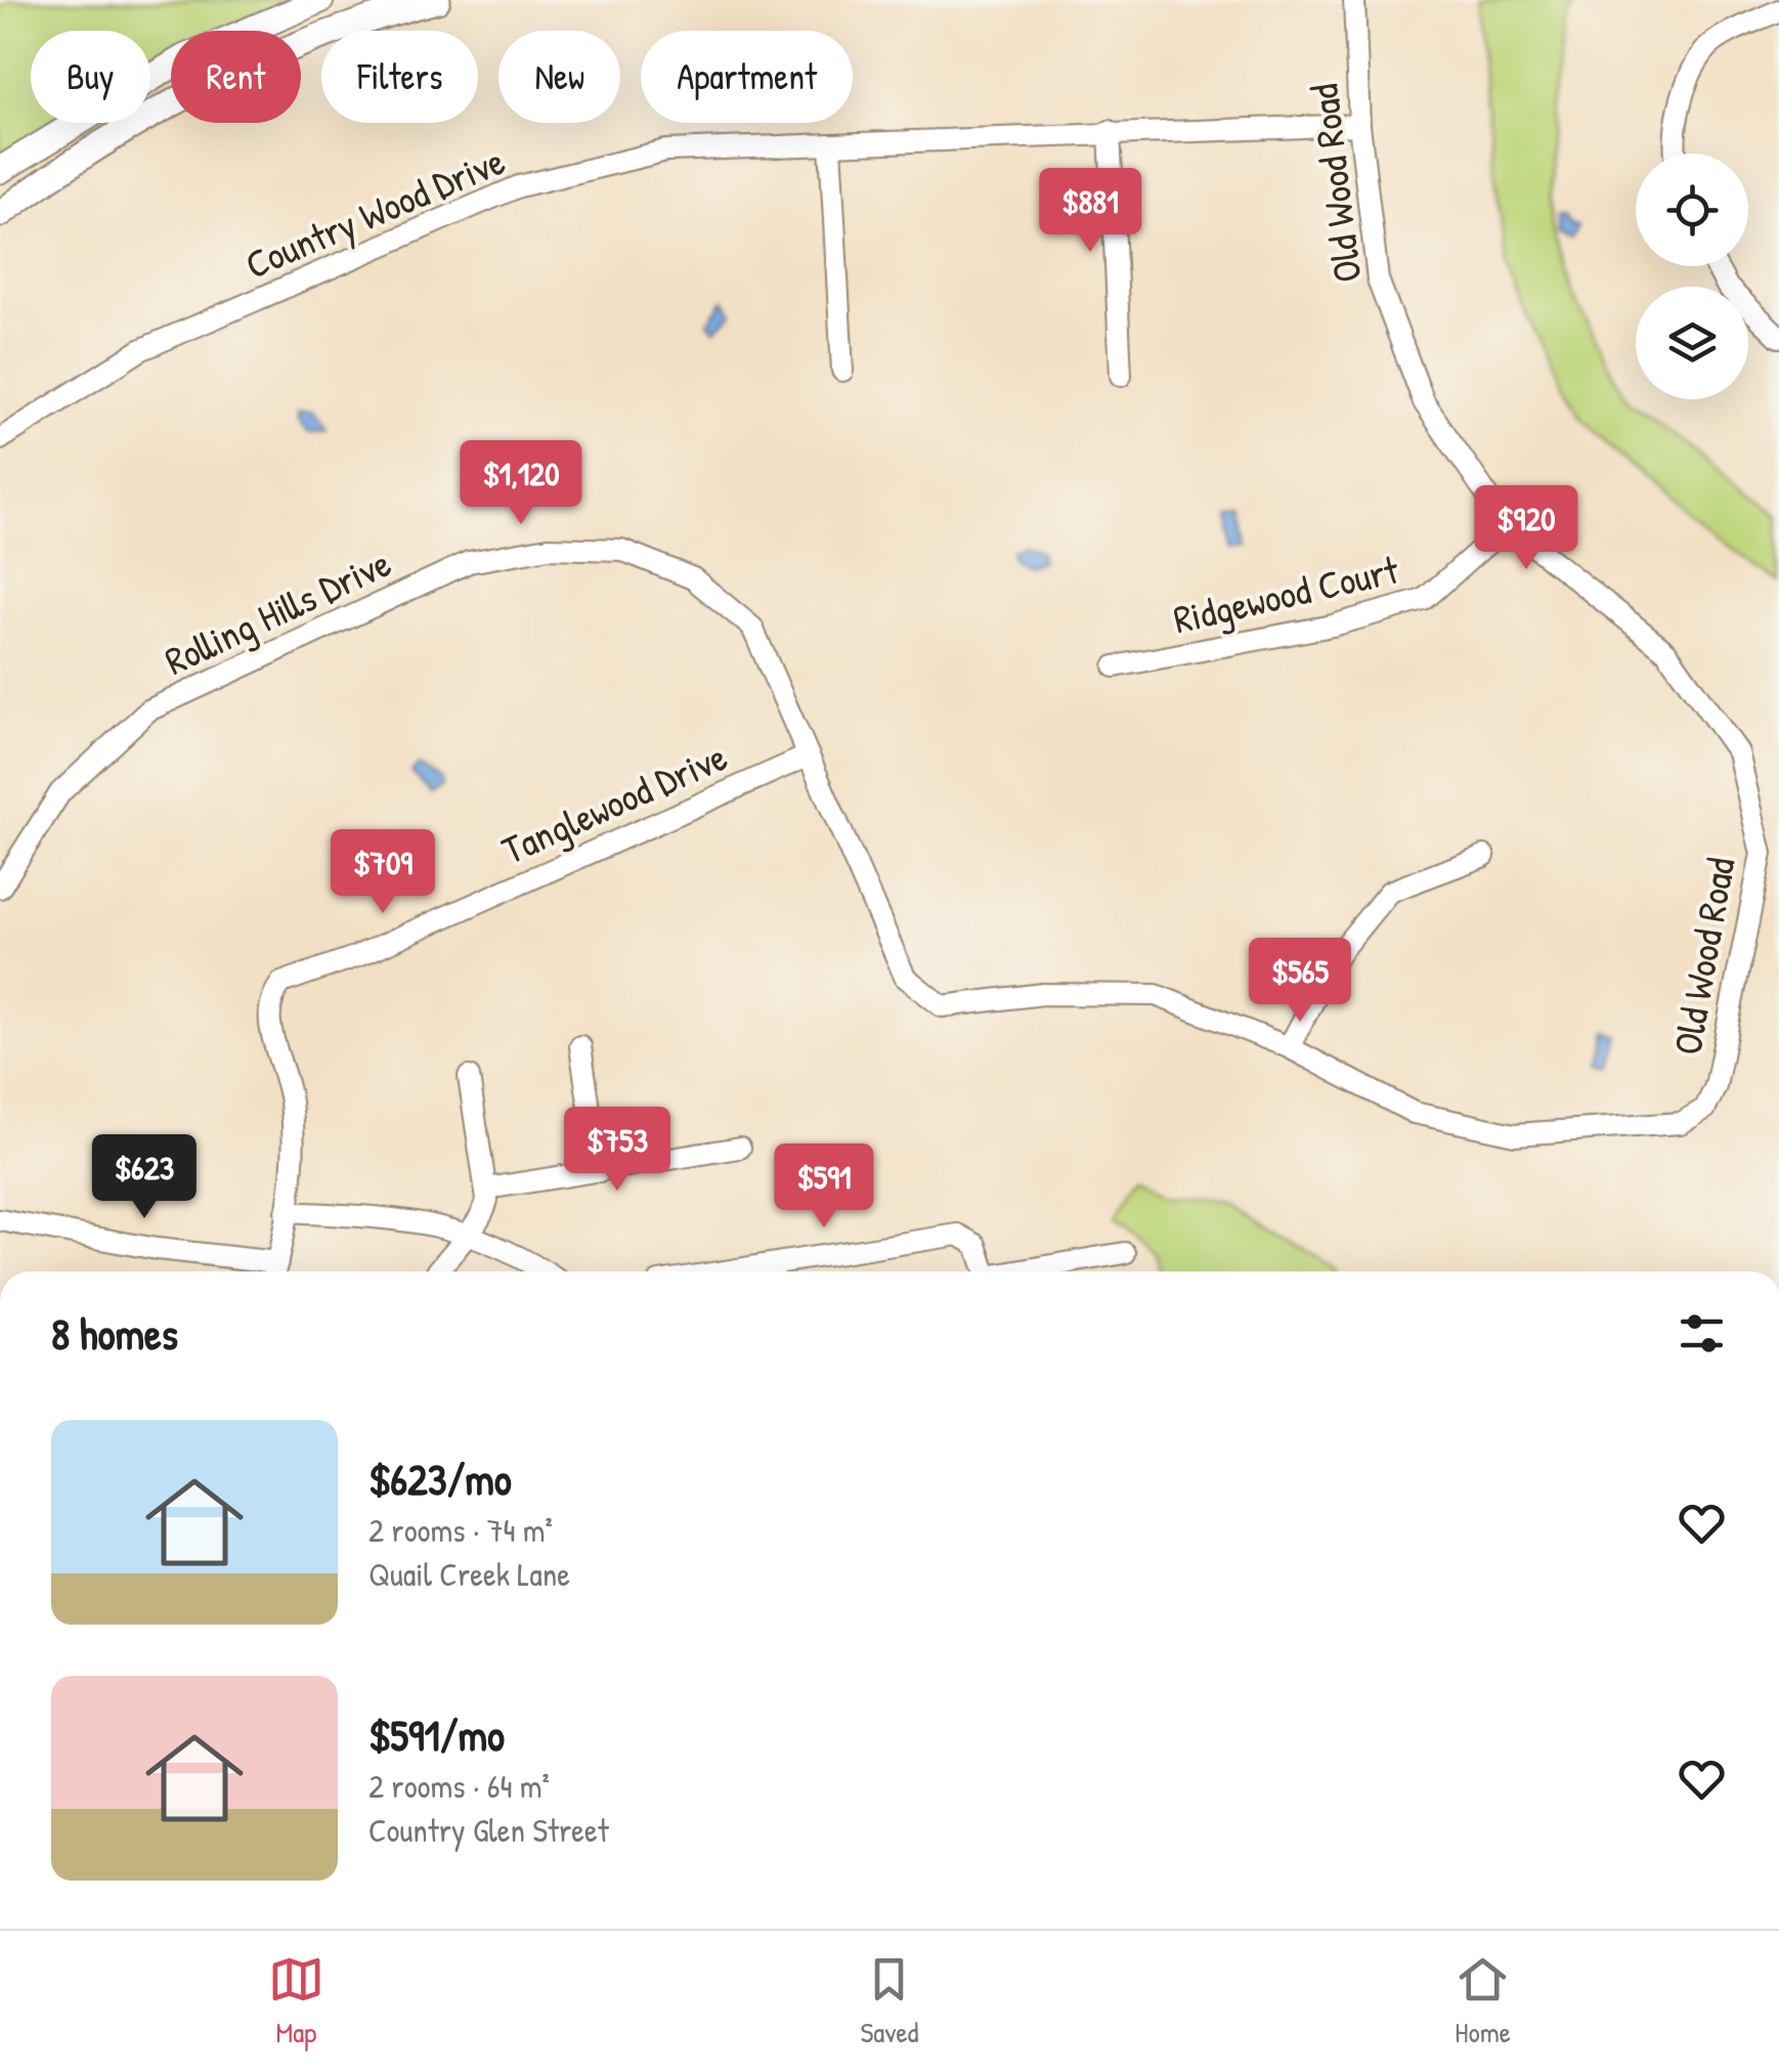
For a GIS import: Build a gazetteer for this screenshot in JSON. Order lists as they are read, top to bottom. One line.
{"streets":{"street":["Old Wood Road","Country Wood Drive","Ridgewood Court","Rolling Hills Drive","Tanglewood Drive"]},"crossings":[["Old Wood Road","Country Wood Drive"],["Old Wood Road","Ridgewood Court"],["Old Wood Road","Rolling Hills Drive"],["Rolling Hills Drive","Tanglewood Drive"]],"page":{"chip":["Buy","Rent","Filters","New","Apartment"],"price":["$881","$1,120","$920","$709","$565","$753","$623","$591"],"heading":"8 homes","list":[{"name":"$623/mo","note":"2 rooms · 74 m² · Quail Creek Lane"},{"name":"$591/mo","note":"2 rooms · 64 m² · Country Glen Street"}],"tabs":["Map","Saved","Home"]}}
